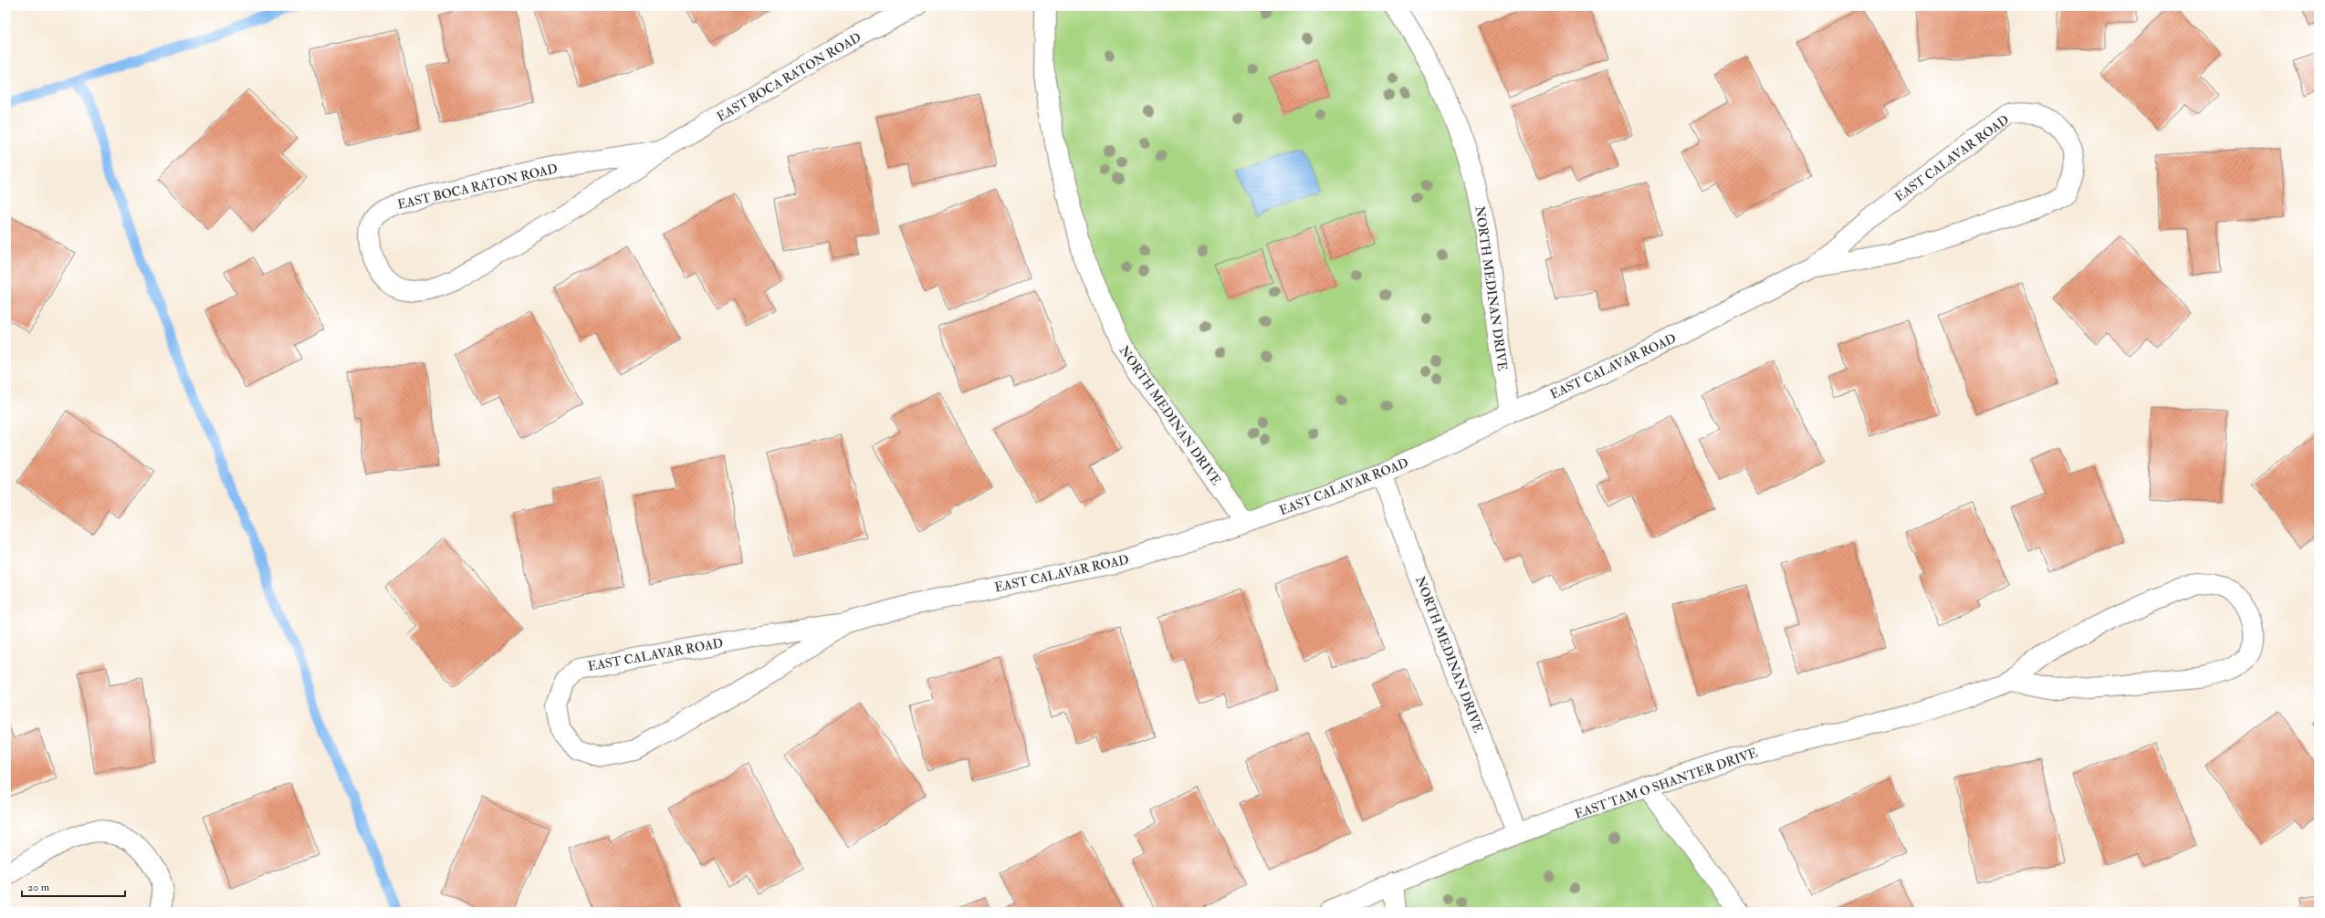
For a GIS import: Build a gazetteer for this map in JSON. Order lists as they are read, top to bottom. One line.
{"streets":{"street":["EAST BOCA RATON ROAD","EAST CALAVAR ROAD","NORTH MEDINAN DRIVE","EAST TAM O SHANTER DRIVE"]},"crossings":[["EAST CALAVAR ROAD","NORTH MEDINAN DRIVE"],["NORTH MEDINAN DRIVE","EAST TAM O SHANTER DRIVE"]],"scale_bar":"20 m"}
